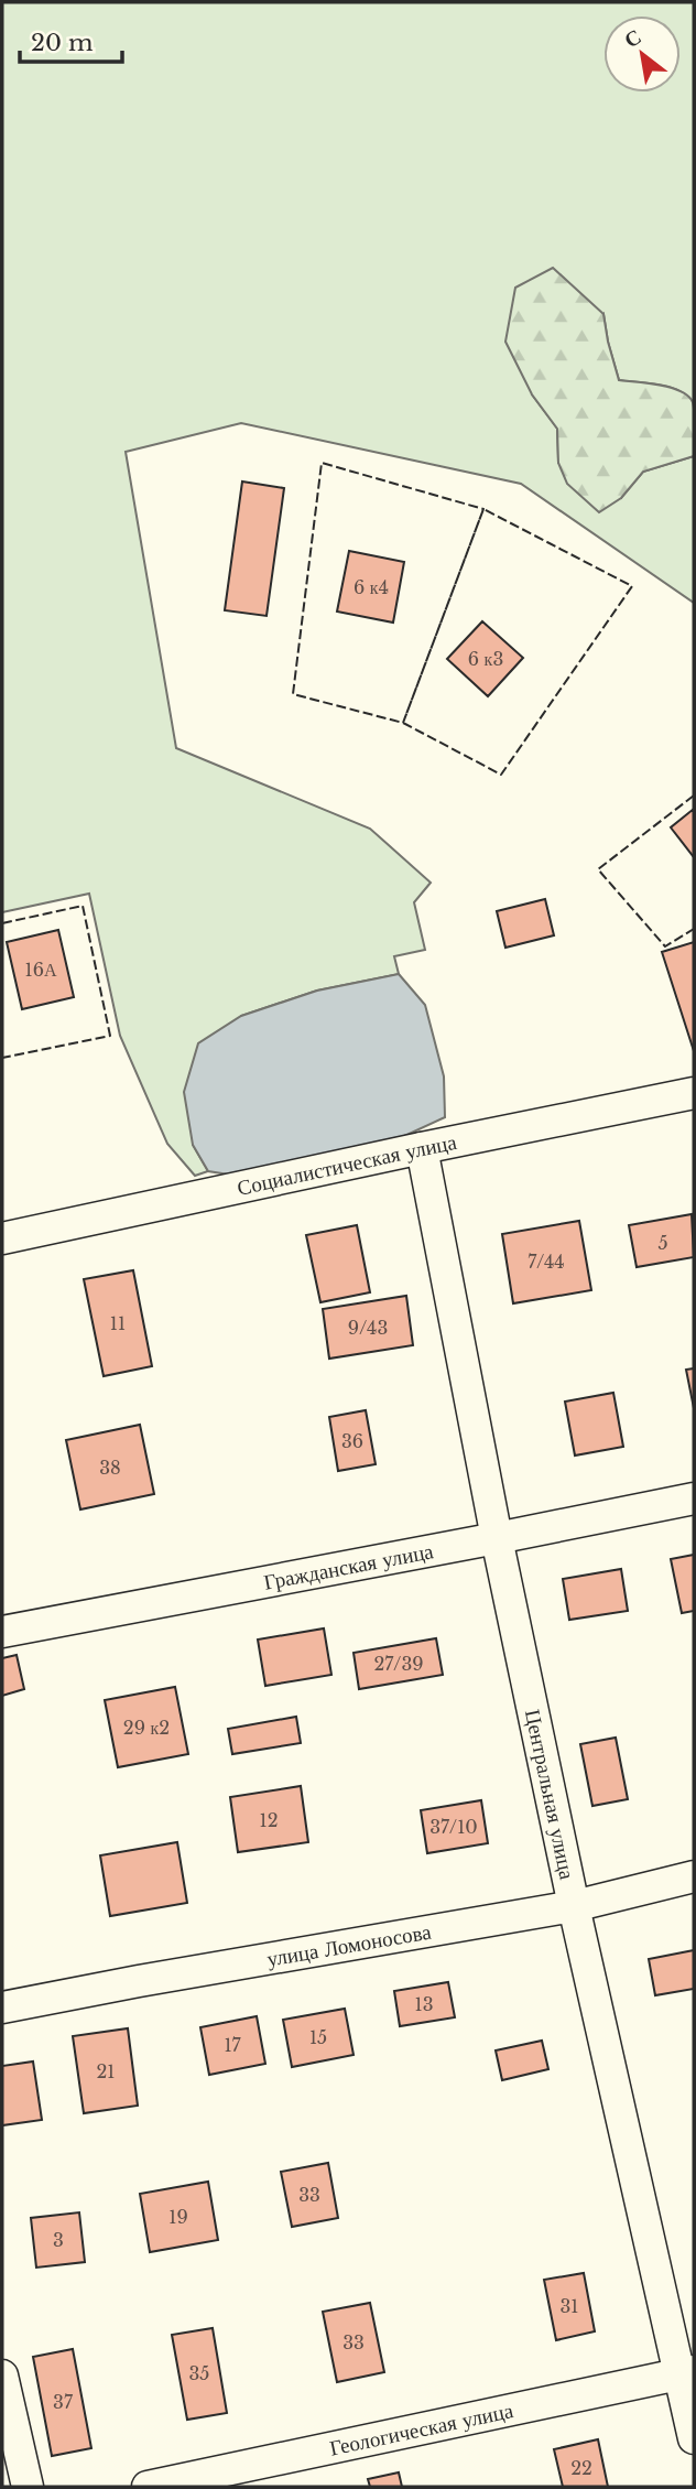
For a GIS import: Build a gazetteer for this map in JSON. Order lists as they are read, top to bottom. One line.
{"streets":{"street":["Социалистическая улица","Гражданская улица","Центральная улица","улица Ломоносова","Геологическая улица"]},"crossings":[["Социалистическая улица","Центральная улица"],["Гражданская улица","Центральная улица"],["Центральная улица","улица Ломоносова"],["Центральная улица","Геологическая улица"]],"house_numbers":["6 к4","6 к3","16А","5","7/44","11","9/43","36","38","27/39","29 к2","12","37/10","13","15","17","21","33","19","3","31","33","35","37","22"],"scale_bar":"20 m","north":"top left"}
